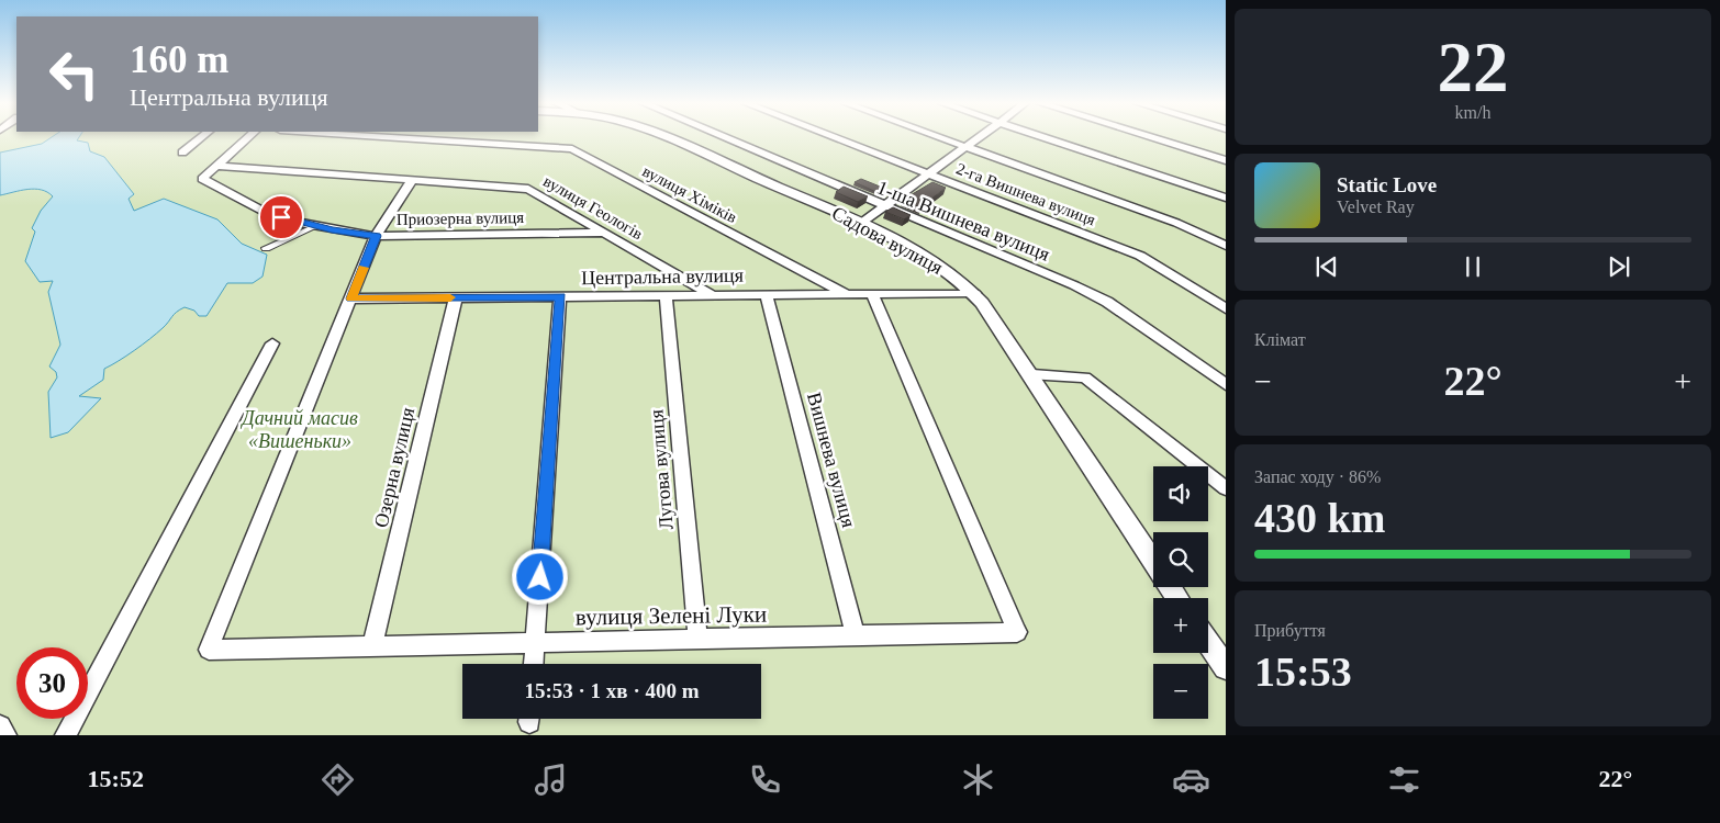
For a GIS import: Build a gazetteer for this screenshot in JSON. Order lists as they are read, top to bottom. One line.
{"streets":{"street":["вулиця Хіміків","2-га Вишнева вулиця","вулиця Геологів","Приозерна вулиця","1-ша Вишнева вулиця","Садова вулиця","Центральна вулиця","Вишнева вулиця","Озерна вулиця","Лугова вулиця","вулиця Зелені Луки"]},"crossings":[["вулиця Хіміків","Центральна вулиця"],["вулиця Геологів","Приозерна вулиця"],["вулиця Геологів","Центральна вулиця"],["вулиця Геологів","вулиця Зелені Луки"],["Приозерна вулиця","вулиця Зелені Луки"],["Садова вулиця","Центральна вулиця"],["Центральна вулиця","Вишнева вулиця"],["Центральна вулиця","Озерна вулиця"],["Центральна вулиця","Лугова вулиця"],["Центральна вулиця","вулиця Зелені Луки"],["Вишнева вулиця","вулиця Зелені Луки"],["Озерна вулиця","вулиця Зелені Луки"],["Лугова вулиця","вулиця Зелені Луки"]],"parks":["Дачний масив «Вишеньки»"],"page":{"tile":[["22","km/h"],"Клімат",["Запас ходу · 86%","430 km"],["Прибуття","15:53"]],"turn":["160 m","Центральна вулиця"],"song":["Static Love","Velvet Ray"],"heat":["−","22°","+"],"map_buttons":["+","−"],"limit":"30","trip":"15:53 · 1 хв · 400 m","tabs":["15:52","22°"]}}
